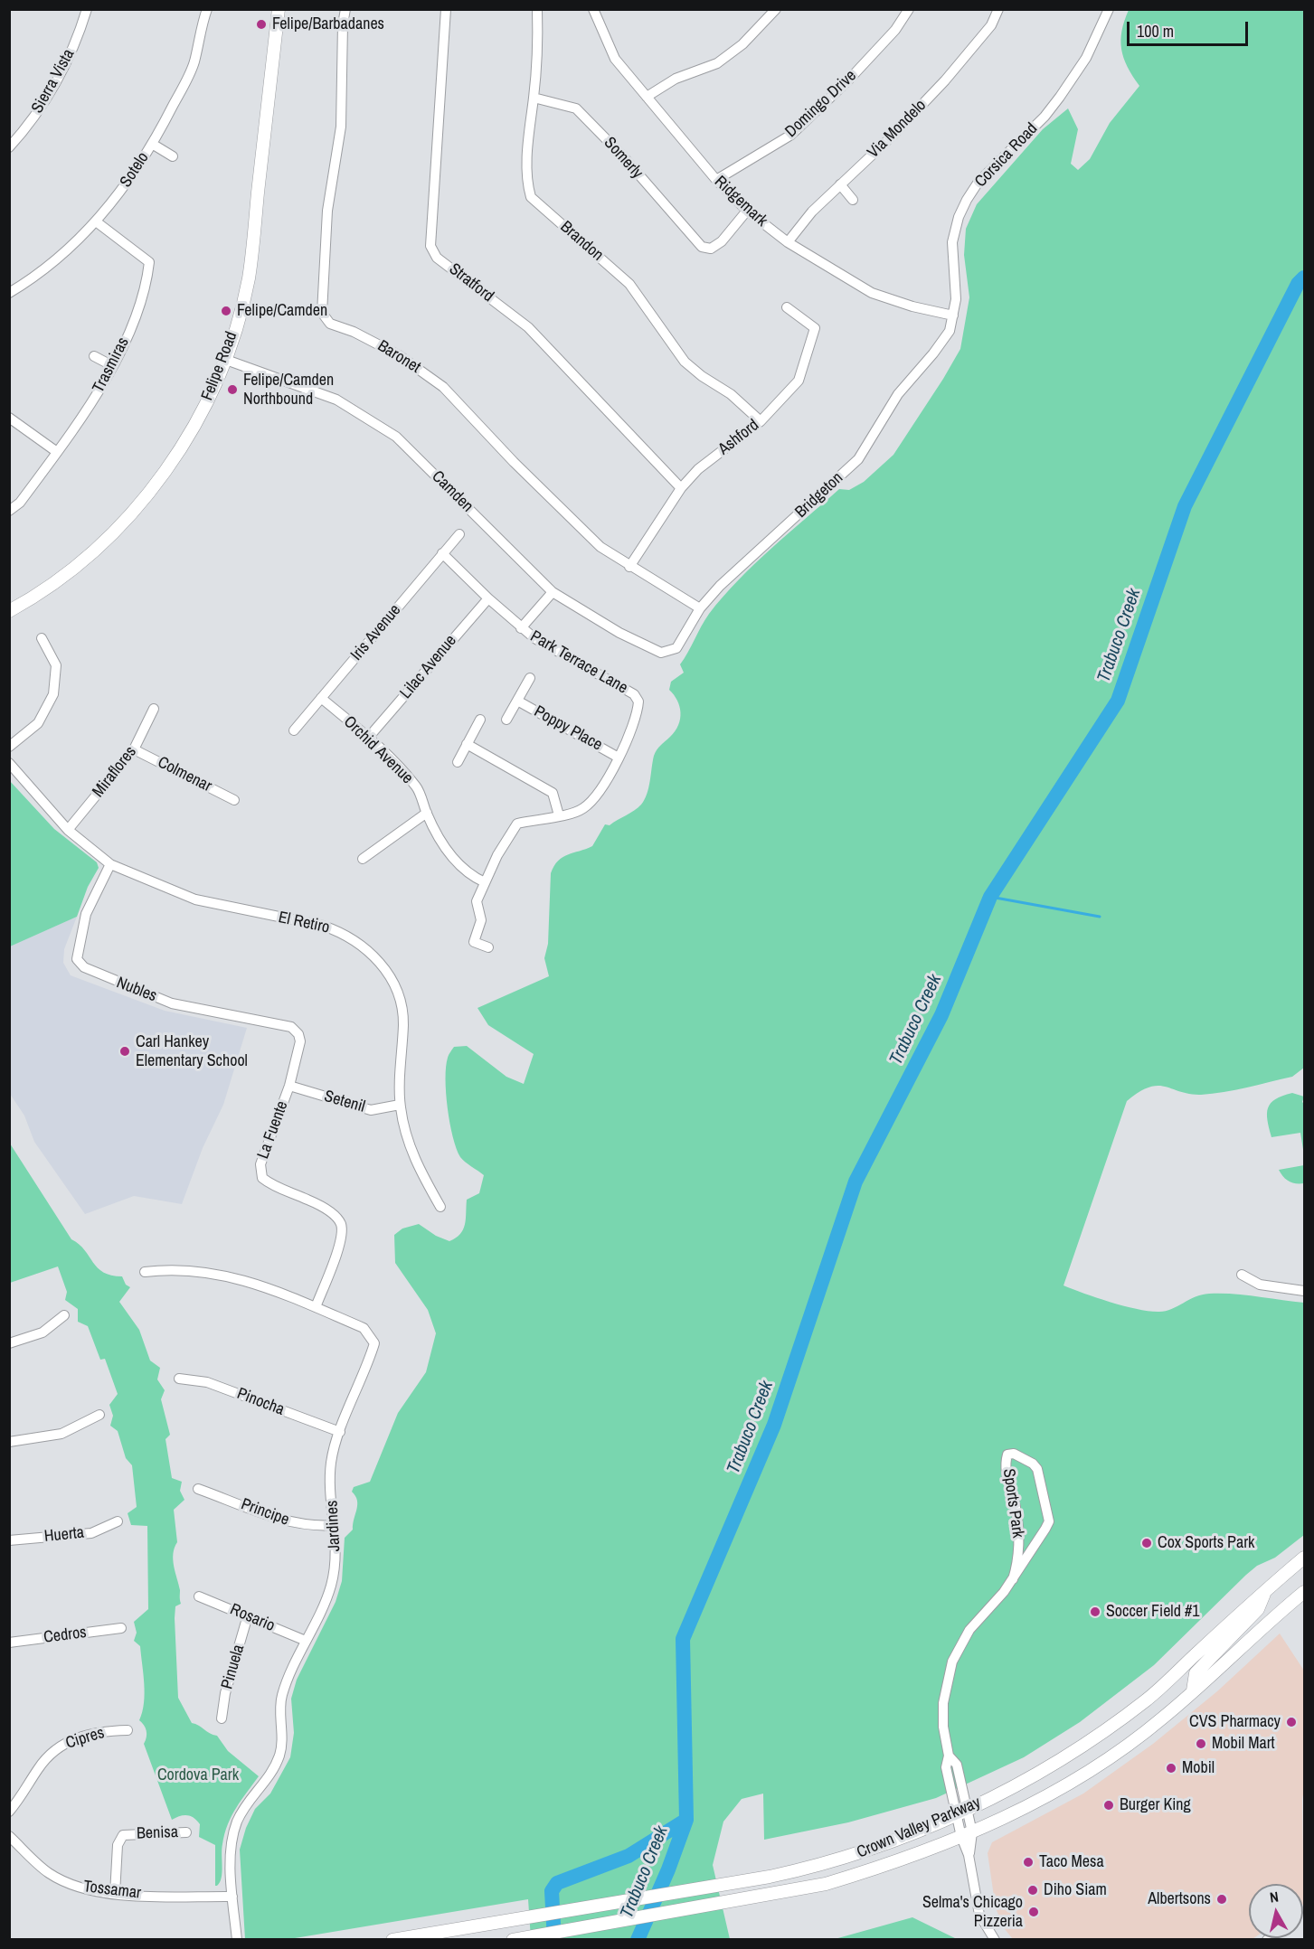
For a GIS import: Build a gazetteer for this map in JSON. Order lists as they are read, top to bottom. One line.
{"streets":{"main road":["Felipe Road","Crown Valley Parkway"],"street":["Sierra Vista","Domingo Drive","Via Mondelo","Corsica Road","Somerly","Sotelo","Ridgemark","Brandon","Stratford","Baronet","Trasmiras","Ashford","Camden","Bridgeton","Iris Avenue","Park Terrace Lane","Lilac Avenue","Poppy Place","Orchid Avenue","Miraflores","Colmenar","El Retiro","Nubles","Setenil","La Fuente","Pinocha","Sports Park","Principe","Jardines","Huerta","Rosario","Cedros","Pinuela","Cipres","Benisa","Tossamar"]},"crossings":[["Domingo Drive","Ridgemark"],["Via Mondelo","Ridgemark"],["Corsica Road","Ridgemark"],["Corsica Road","Bridgeton"],["Somerly","Ridgemark"],["Somerly","Brandon"],["Sotelo","Trasmiras"],["Ridgemark","Bridgeton"],["Brandon","Ashford"],["Stratford","Ashford"],["Baronet","Ashford"],["Baronet","Bridgeton"],["Felipe Road","Camden"],["Camden","Bridgeton"],["Camden","Park Terrace Lane"],["Iris Avenue","Park Terrace Lane"],["Iris Avenue","Orchid Avenue"],["Park Terrace Lane","Lilac Avenue"],["Park Terrace Lane","Poppy Place"],["Lilac Avenue","Orchid Avenue"],["Miraflores","Colmenar"],["Miraflores","El Retiro"],["El Retiro","Nubles"],["El Retiro","Setenil"],["Nubles","La Fuente"],["Setenil","La Fuente"],["La Fuente","Jardines"],["Pinocha","Jardines"],["Sports Park","Crown Valley Parkway"],["Principe","Jardines"],["Jardines","Rosario"],["Jardines","Tossamar"],["Rosario","Pinuela"],["Benisa","Tossamar"]],"water":["Trabuco Creek"],"parks":["Cordova Park"],"places":["Felipe/Barbadanes","Felipe/Camden","Felipe/Camden Northbound","Carl Hankey Elementary School","Cox Sports Park","Soccer Field #1","CVS Pharmacy","Mobil Mart","Mobil","Burger King","Taco Mesa","Diho Siam","Albertsons","Selma's Chicago Pizzeria"],"scale_bar":"100 m","north":"top"}
